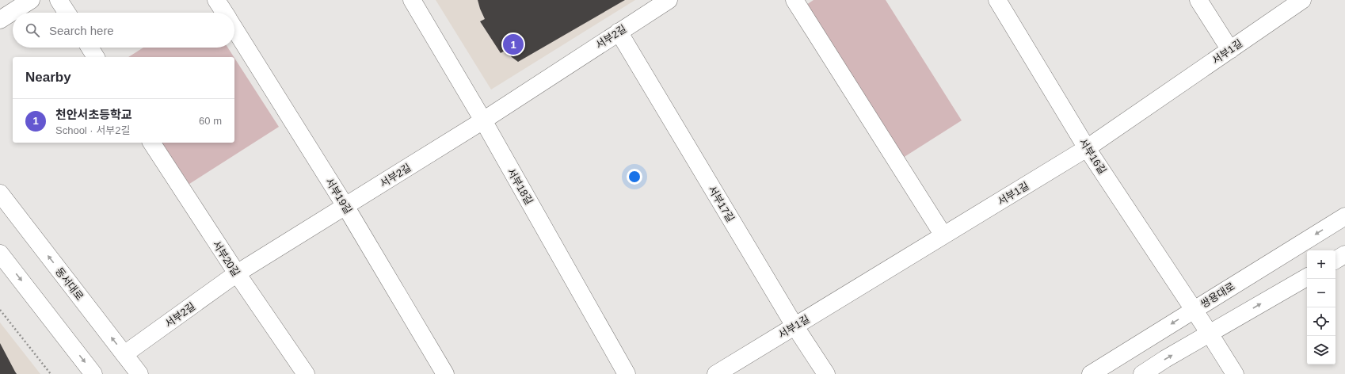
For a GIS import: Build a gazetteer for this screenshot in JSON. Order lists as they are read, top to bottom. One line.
{"streets":{"street":["서부2길","서부1길","서부16길","서부18길","서부19길","서부17길","서부20길","동서대로","쌍용대로"]},"crossings":[["서부2길","서부18길"],["서부2길","서부19길"],["서부2길","서부17길"],["서부2길","서부20길"],["서부2길","동서대로"],["서부1길","서부16길"],["서부1길","서부17길"],["서부16길","쌍용대로"]],"page":{"search":"Search here","pins":"1","heading":"Nearby","list":[{"mark":"1","name":"천안서초등학교","note":"School · 서부2길","value":"60 m"}],"map_buttons":["+","−"]}}
